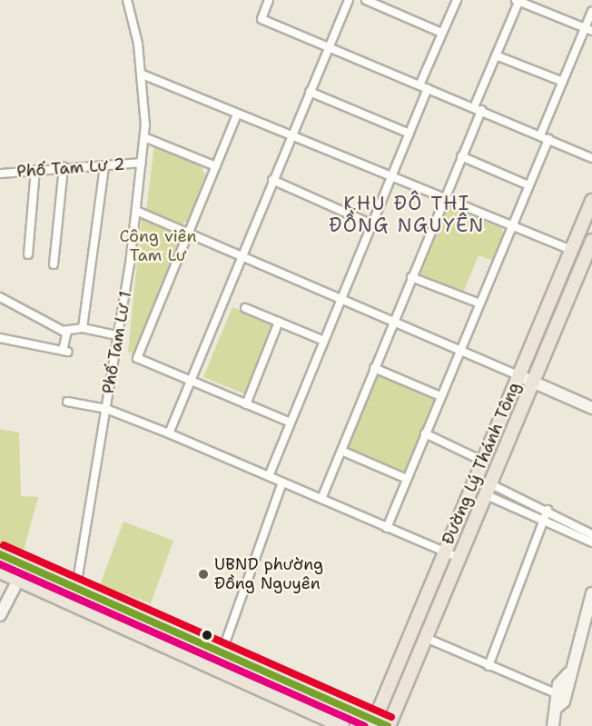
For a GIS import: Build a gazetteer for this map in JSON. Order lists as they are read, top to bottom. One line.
{"streets":{"main road":["Đường Lý Thánh Tông"],"street":["Phố Tam Lư 2","Phố Tam Lư 1"]},"crossings":[["Phố Tam Lư 2","Phố Tam Lư 1"]],"districts":["KHU ĐÔ THỊ ĐỒNG NGUYÊN"],"parks":["Công viên Tam Lư"],"places":["UBND phường Đồng Nguyên"]}
